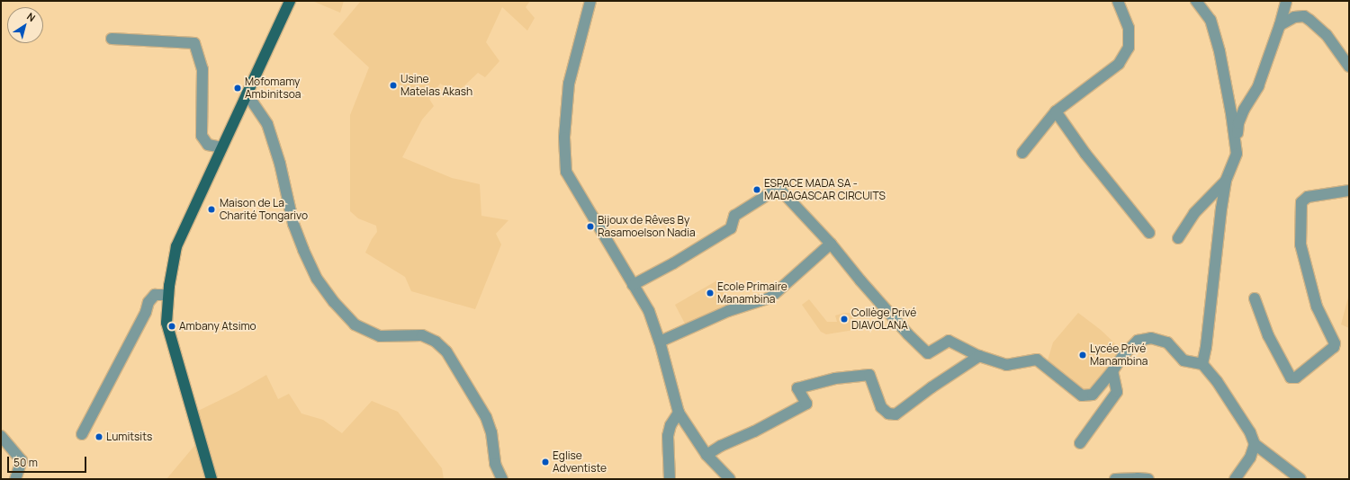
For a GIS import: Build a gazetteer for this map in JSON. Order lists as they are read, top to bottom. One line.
{"places":["Usine Matelas Akash","Mofomamy Ambinitsoa","ESPACE MADA SA - MADAGASCAR CIRCUITS","Maison de La Charité Tongarivo","Bijoux de Rêves By Rasamoelson Nadia","Ecole Primaire Manambina","Collège Privé DIAVOLANA","Ambany Atsimo","Lycée Privé Manambina","Lumitsits","Eglise Adventiste"],"scale_bar":"50 m","north":"top right"}
